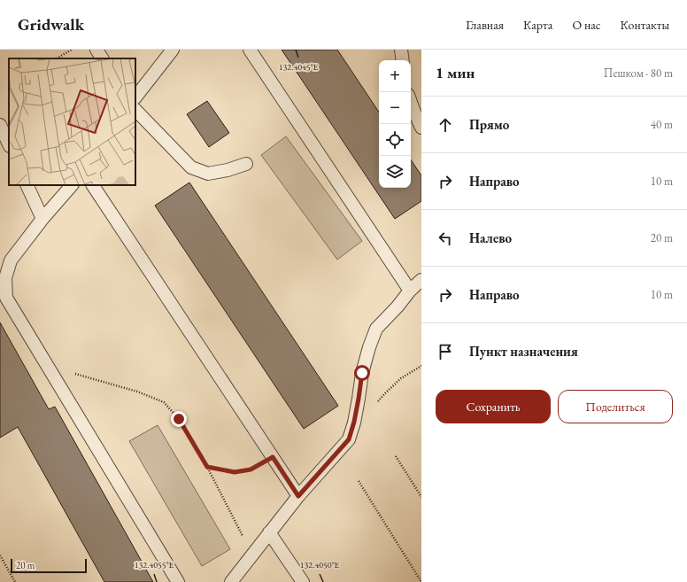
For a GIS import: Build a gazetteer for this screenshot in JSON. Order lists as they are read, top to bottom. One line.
{"scale_bar":"20 m","page":{"header":"Gridwalk","nav":["Главная","Карта","О нас","Контакты"],"heading":["1 мин","Пешком · 80 m"],"map_buttons":["+","−"],"list":[["Прямо","40 m"],["Направо","10 m"],["Налево","20 m"],["Направо","10 m"],"Пункт назначения"],"buttons":["Сохранить","Поделиться"],"scale":"20 m"},"coordinates":["132.4045°E","132.4055°E","132.4050°E"]}
